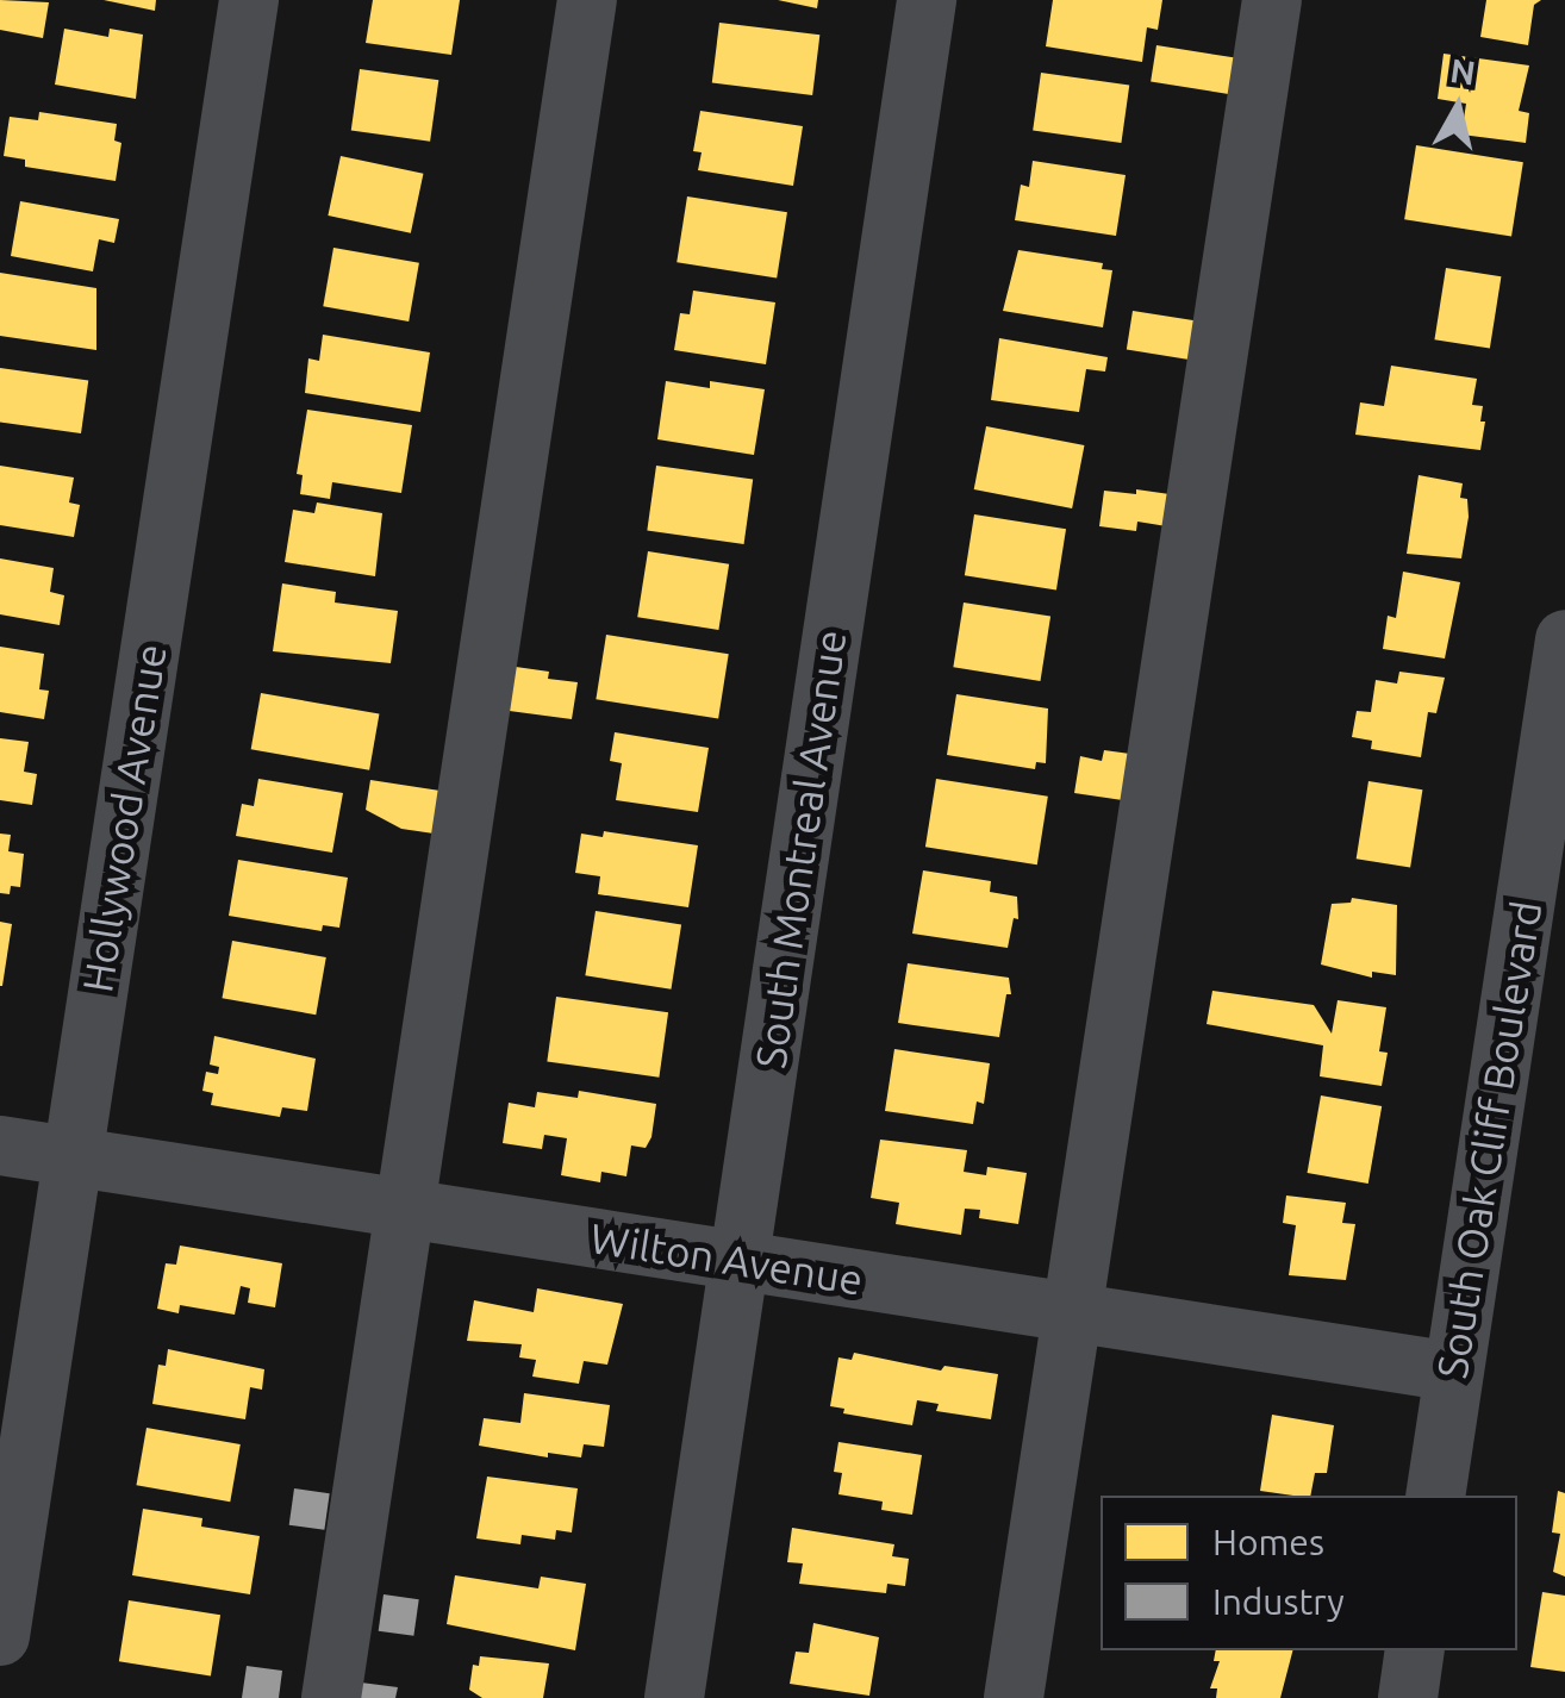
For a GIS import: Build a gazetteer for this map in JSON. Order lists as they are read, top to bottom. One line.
{"streets":{"street":["Hollywood Avenue","South Montreal Avenue","South Oak Cliff Boulevard","Wilton Avenue"]},"crossings":[["Hollywood Avenue","Wilton Avenue"],["South Montreal Avenue","Wilton Avenue"],["South Oak Cliff Boulevard","Wilton Avenue"]],"legend":["Homes","Industry"],"north":"top"}
